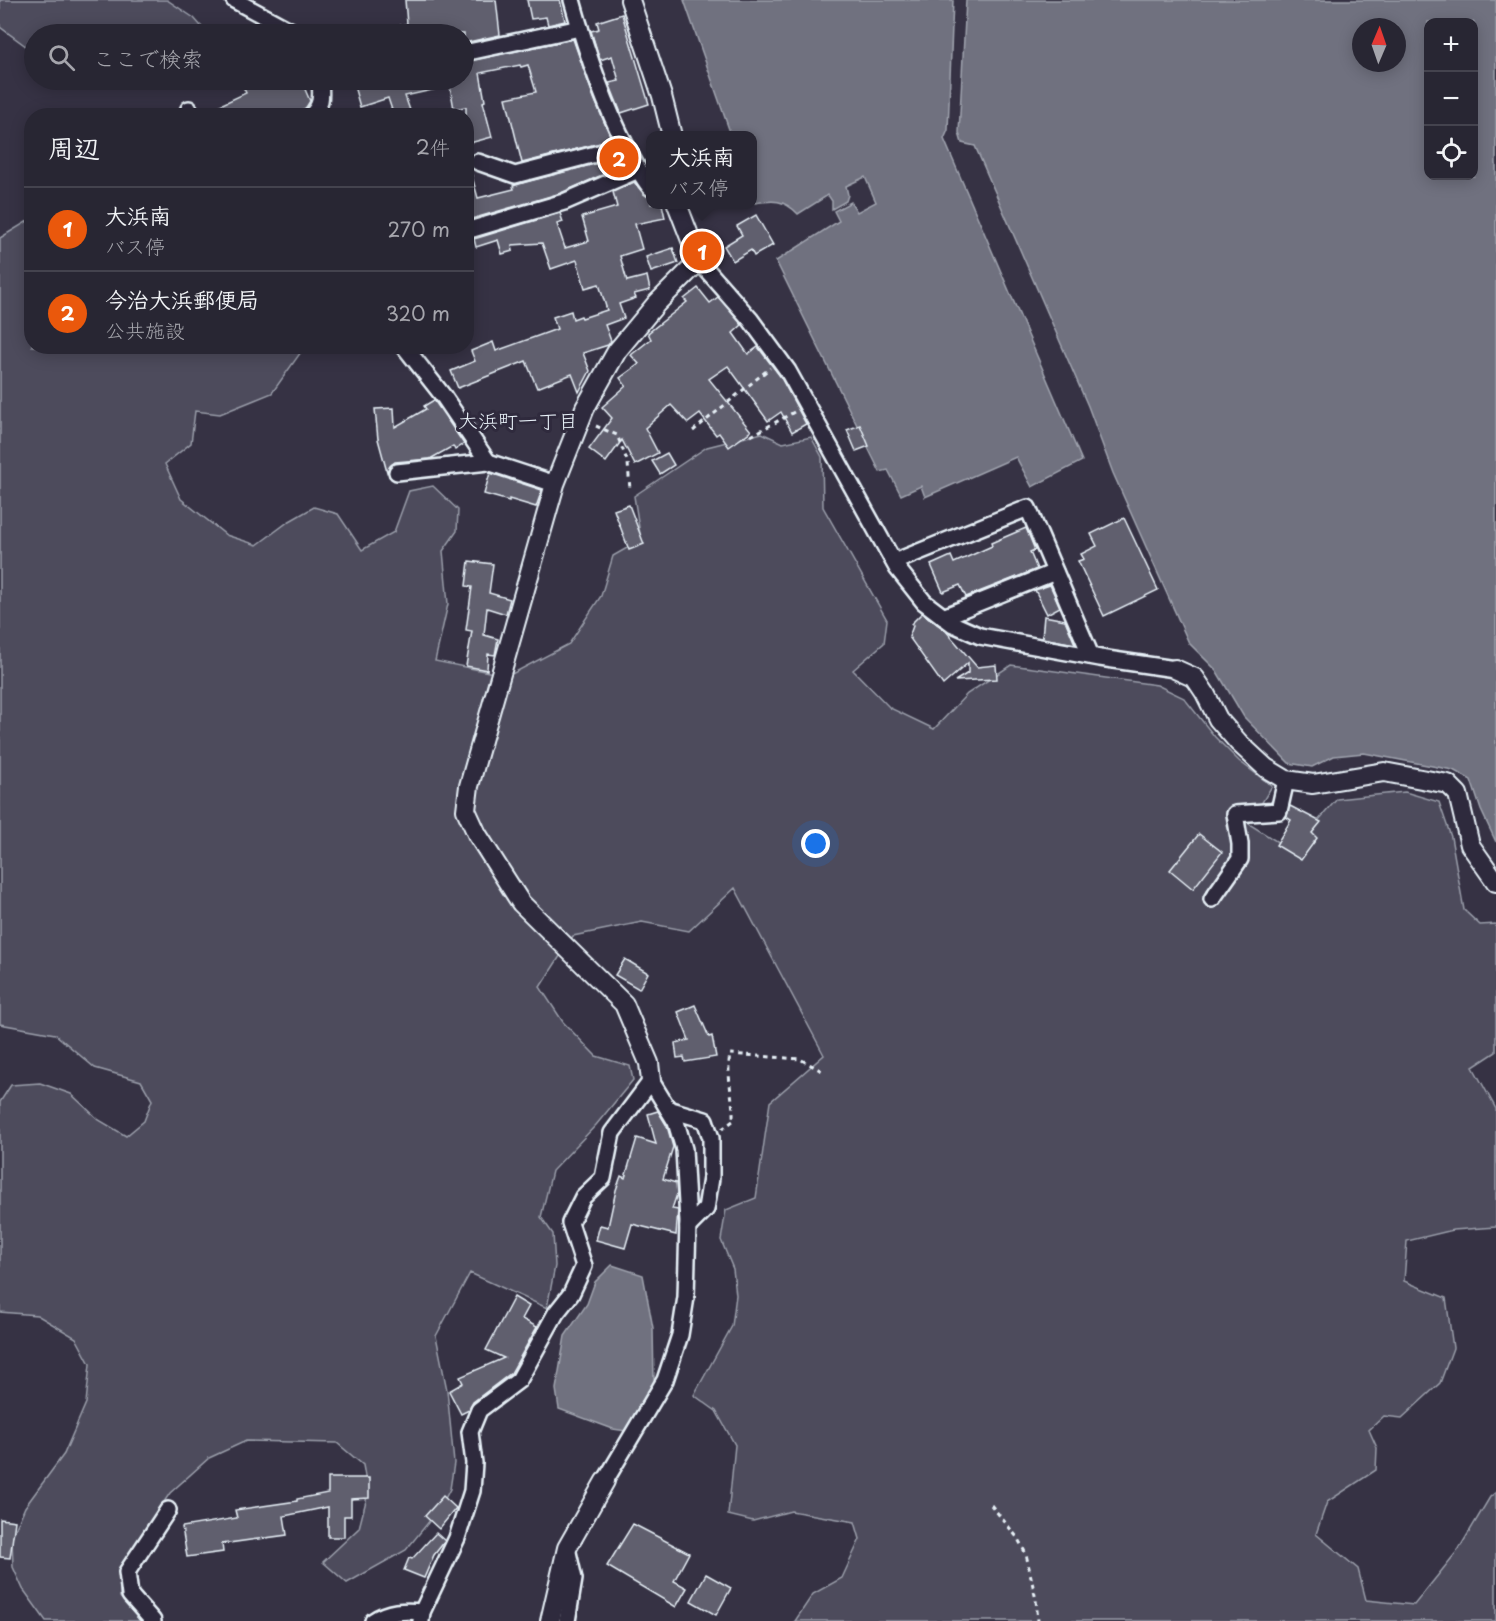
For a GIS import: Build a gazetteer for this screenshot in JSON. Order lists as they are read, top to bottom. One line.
{"districts":["大浜町一丁目"],"north":"top","page":{"map_buttons":["+","−"],"search":"ここで検索","heading":["周辺","2件"],"popup":["大浜南","バス停"],"pins":["2","1"],"list":[{"mark":"1","name":"大浜南","note":"バス停","value":"270 m"},{"mark":"2","name":"今治大浜郵便局","note":"公共施設","value":"320 m"}]}}
